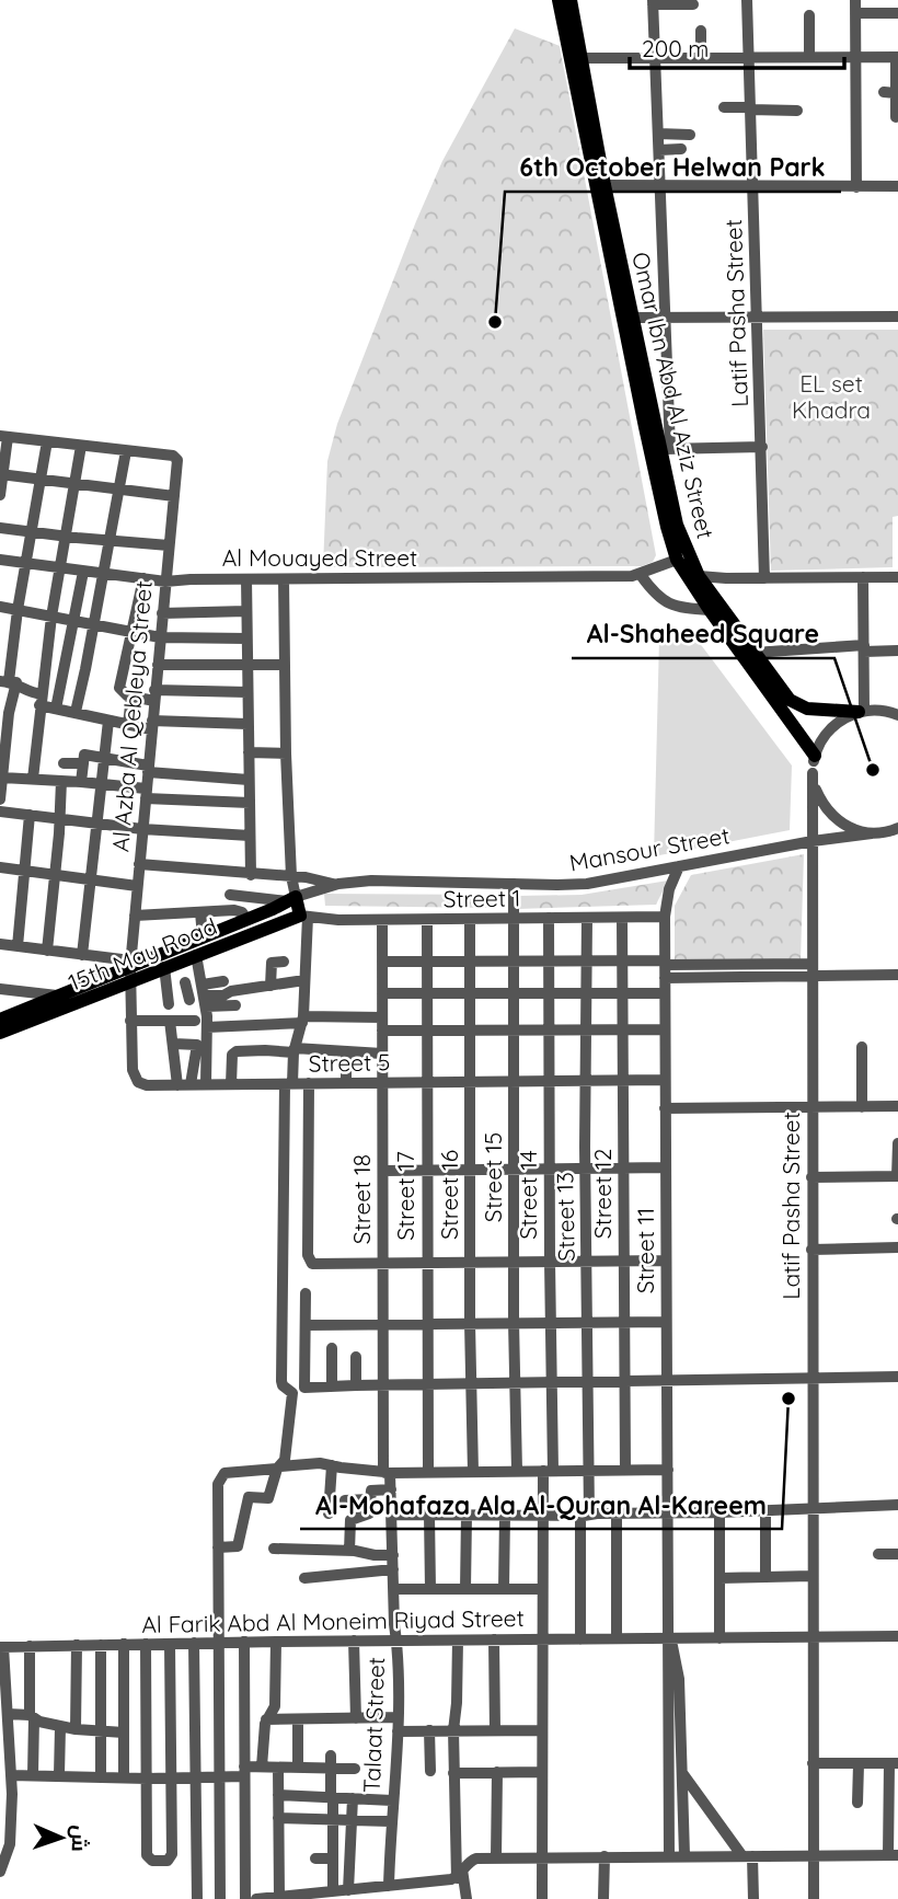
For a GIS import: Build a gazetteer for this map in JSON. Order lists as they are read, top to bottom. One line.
{"streets":{"main road":["Omar Ibn Abd Al Aziz Street","15th May Road"],"street":["Latif Pasha Street","Al Mouayed Street","Al Azba Al Qebleya Street","Mansour Street","Street 1","Street 5","Street 15","Street 12","Street 16","Street 14","Street 17","Street 18","Street 13","Street 11","Al Farik Abd Al Moneim Riyad Street","Talaat Street"]},"crossings":[["Latif Pasha Street","Omar Ibn Abd Al Aziz Street"],["Latif Pasha Street","Mansour Street"],["Latif Pasha Street","Al Farik Abd Al Moneim Riyad Street"],["Omar Ibn Abd Al Aziz Street","Al Mouayed Street"],["Al Mouayed Street","Al Azba Al Qebleya Street"],["Al Azba Al Qebleya Street","15th May Road"],["Al Azba Al Qebleya Street","Street 5"],["Mansour Street","15th May Road"],["Mansour Street","Street 15"],["Mansour Street","Street 11"],["Street 1","15th May Road"],["Street 1","Street 15"],["Street 1","Street 12"],["Street 1","Street 16"],["Street 1","Street 14"],["Street 1","Street 17"],["Street 1","Street 18"],["Street 1","Street 13"],["Street 1","Street 11"],["15th May Road","Street 5"],["Street 5","Street 15"],["Street 5","Street 12"],["Street 5","Street 16"],["Street 5","Street 14"],["Street 5","Street 17"],["Street 5","Street 18"],["Street 5","Street 13"],["Street 5","Street 11"],["Street 14","Al Farik Abd Al Moneim Riyad Street"],["Street 18","Talaat Street"],["Street 13","Al Farik Abd Al Moneim Riyad Street"],["Street 11","Al Farik Abd Al Moneim Riyad Street"],["Al Farik Abd Al Moneim Riyad Street","Talaat Street"]],"parks":["EL set Khadra"],"places":["6th October Helwan Park","Al-Shaheed Square","Al-Mohafaza Ala Al-Quran Al-Kareem"],"scale_bar":"200 m","north":"right"}
